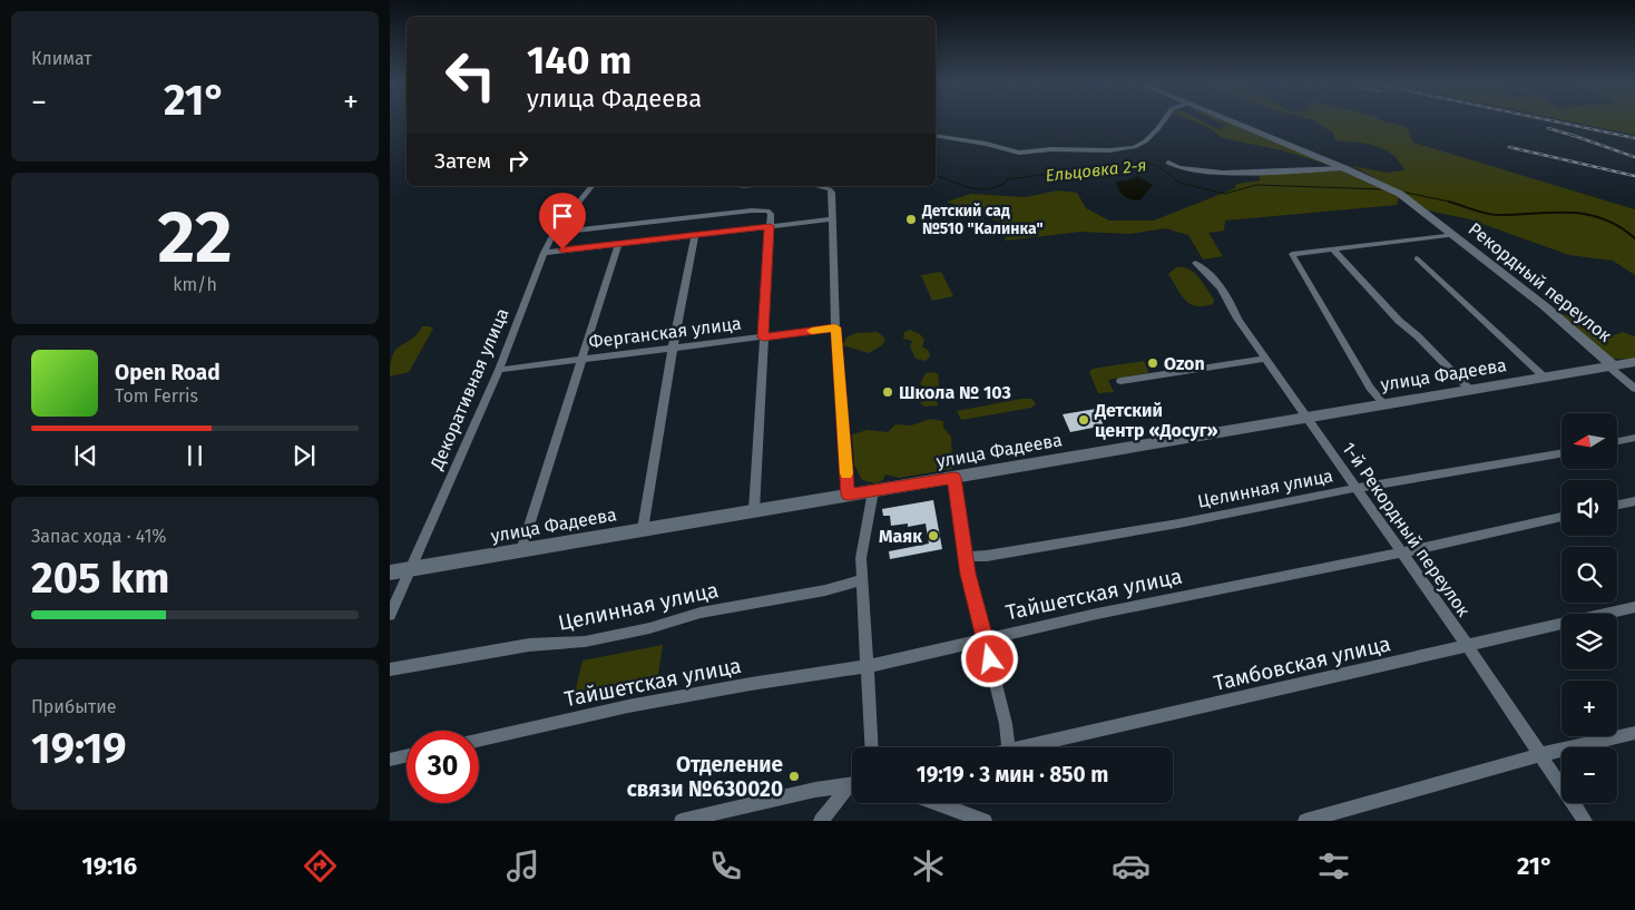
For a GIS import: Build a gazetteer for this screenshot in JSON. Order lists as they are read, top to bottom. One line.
{"streets":{"street":["Рекордный переулок","Ферганская улица","улица Фадеева","Декоративная улица","Целинная улица","1-й Рекордный переулок","Тайшетская улица","Тамбовская улица"]},"crossings":[["Рекордный переулок","улица Фадеева"],["Ферганская улица","Декоративная улица"],["улица Фадеева","Декоративная улица"],["улица Фадеева","1-й Рекордный переулок"],["Целинная улица","1-й Рекордный переулок"],["1-й Рекордный переулок","Тайшетская улица"],["1-й Рекордный переулок","Тамбовская улица"]],"water":["Ельцовка 2-я"],"places":["Детский сад №510 \"Калинка\"","Ozon","Школа № 103","Детский центр «Досуг»","Маяк","Отделение связи №630020"],"north":"left","page":{"tile":["Климат",["22","km/h"],["Запас хода · 41%","205 km"],["Прибытие","19:19"]],"turn":["140 m","улица Фадеева"],"heat":["−","21°","+"],"then":"Затем","song":["Open Road","Tom Ferris"],"map_buttons":["+","−"],"limit":"30","trip":"19:19 · 3 мин · 850 m","tabs":["19:16","21°"]}}
